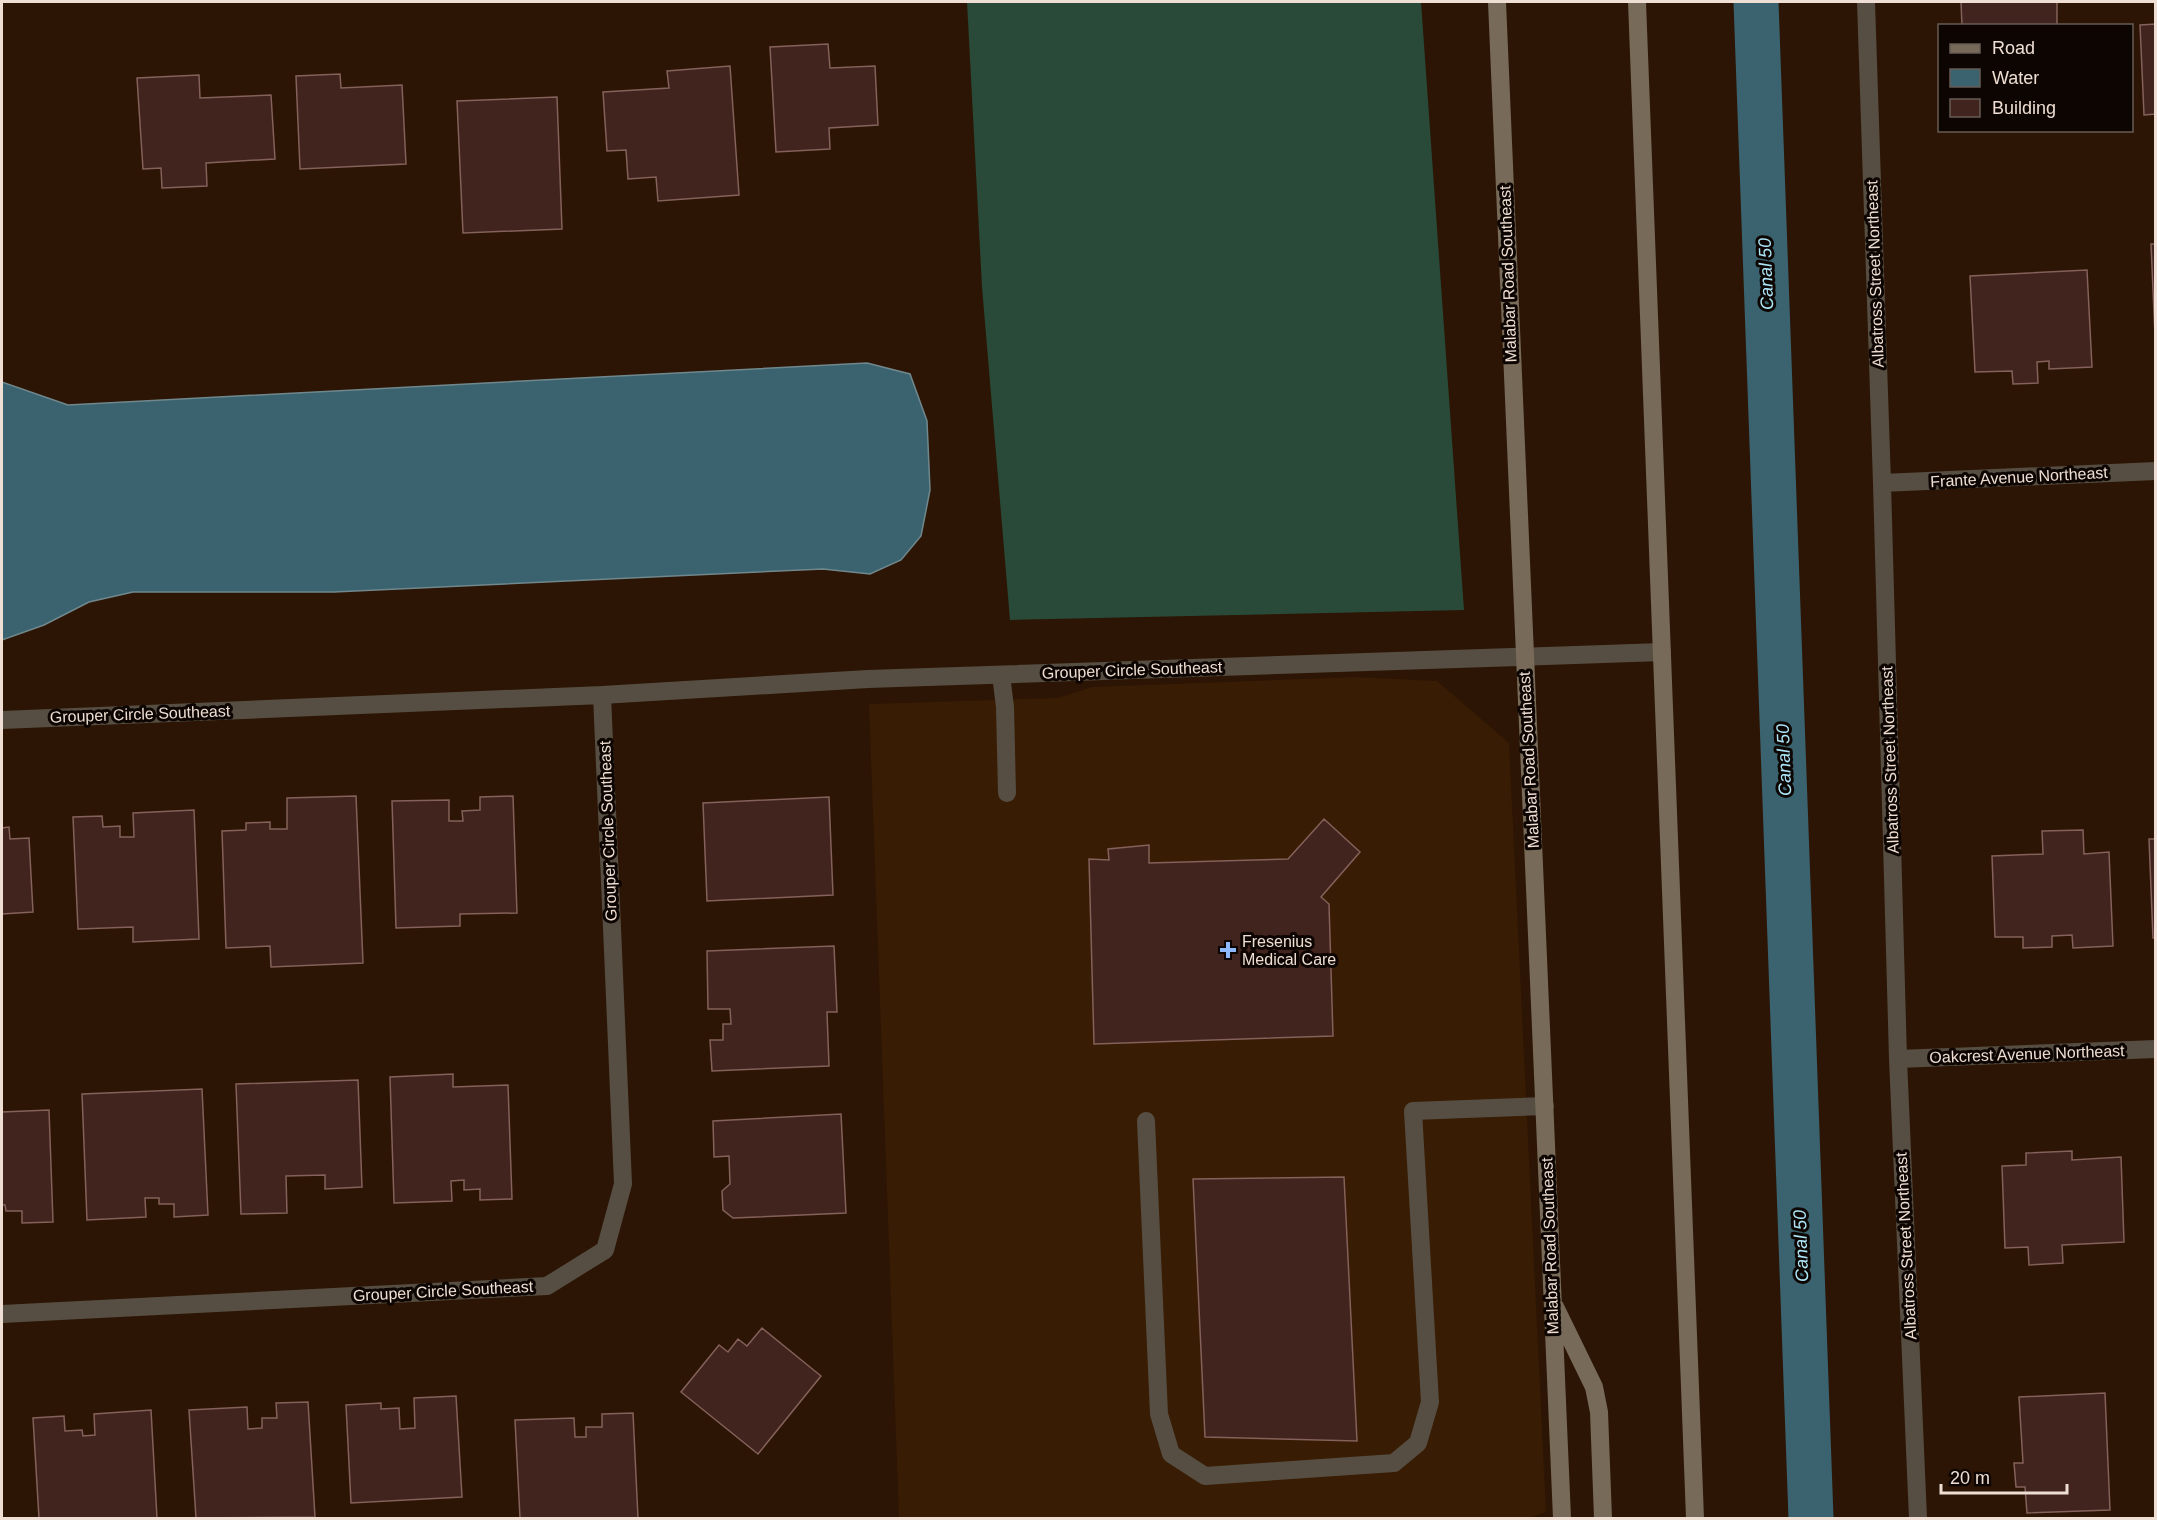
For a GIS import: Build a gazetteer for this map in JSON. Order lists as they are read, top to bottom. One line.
{"streets":{"main road":["Malabar Road Southeast"],"street":["Albatross Street Northeast","Frante Avenue Northeast","Grouper Circle Southeast","Oakcrest Avenue Northeast"]},"crossings":[["Malabar Road Southeast","Grouper Circle Southeast"],["Albatross Street Northeast","Frante Avenue Northeast"],["Albatross Street Northeast","Oakcrest Avenue Northeast"]],"water":["Canal 50"],"places":{"health":["Fresenius Medical Care"]},"legend":["Road","Water","Building"],"scale_bar":"20 m"}
